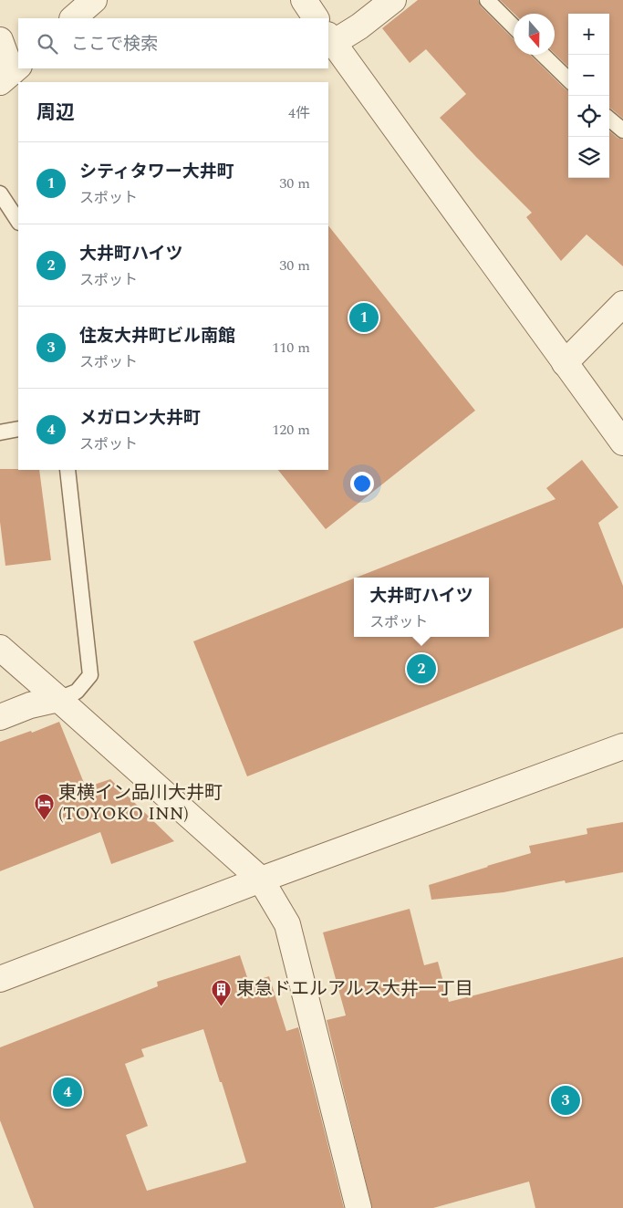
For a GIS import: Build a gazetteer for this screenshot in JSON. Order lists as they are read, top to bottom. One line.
{"places":{"hotel":["東横イン品川大井町 (TOYOKO INN)"],"building":["東急ドエルアルス大井一丁目"]},"north":"bottom","page":{"map_buttons":["+","−"],"search":"ここで検索","heading":["周辺","4件"],"list":[{"mark":"1","name":"シティタワー大井町","note":"スポット","value":"30 m"},{"mark":"2","name":"大井町ハイツ","note":"スポット","value":"30 m"},{"mark":"3","name":"住友大井町ビル南館","note":"スポット","value":"110 m"},{"mark":"4","name":"メガロン大井町","note":"スポット","value":"120 m"}],"pins":["1","2","4","3"],"popup":["大井町ハイツ","スポット"]}}
